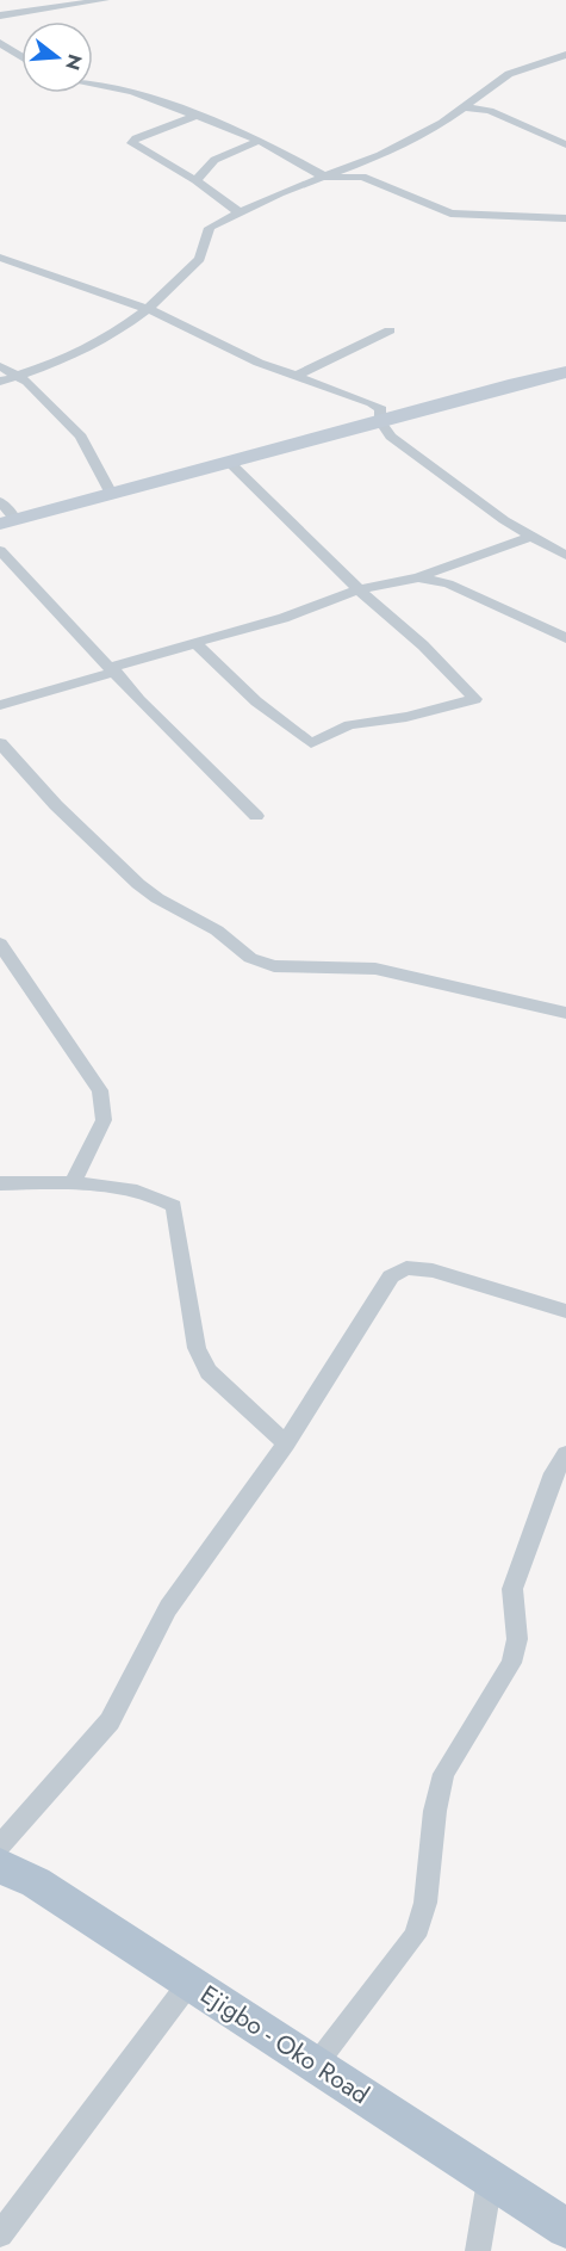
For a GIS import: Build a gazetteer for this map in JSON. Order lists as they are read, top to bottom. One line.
{"streets":{"main road":["Ejigbo - Oko Road"]},"north":"right"}
